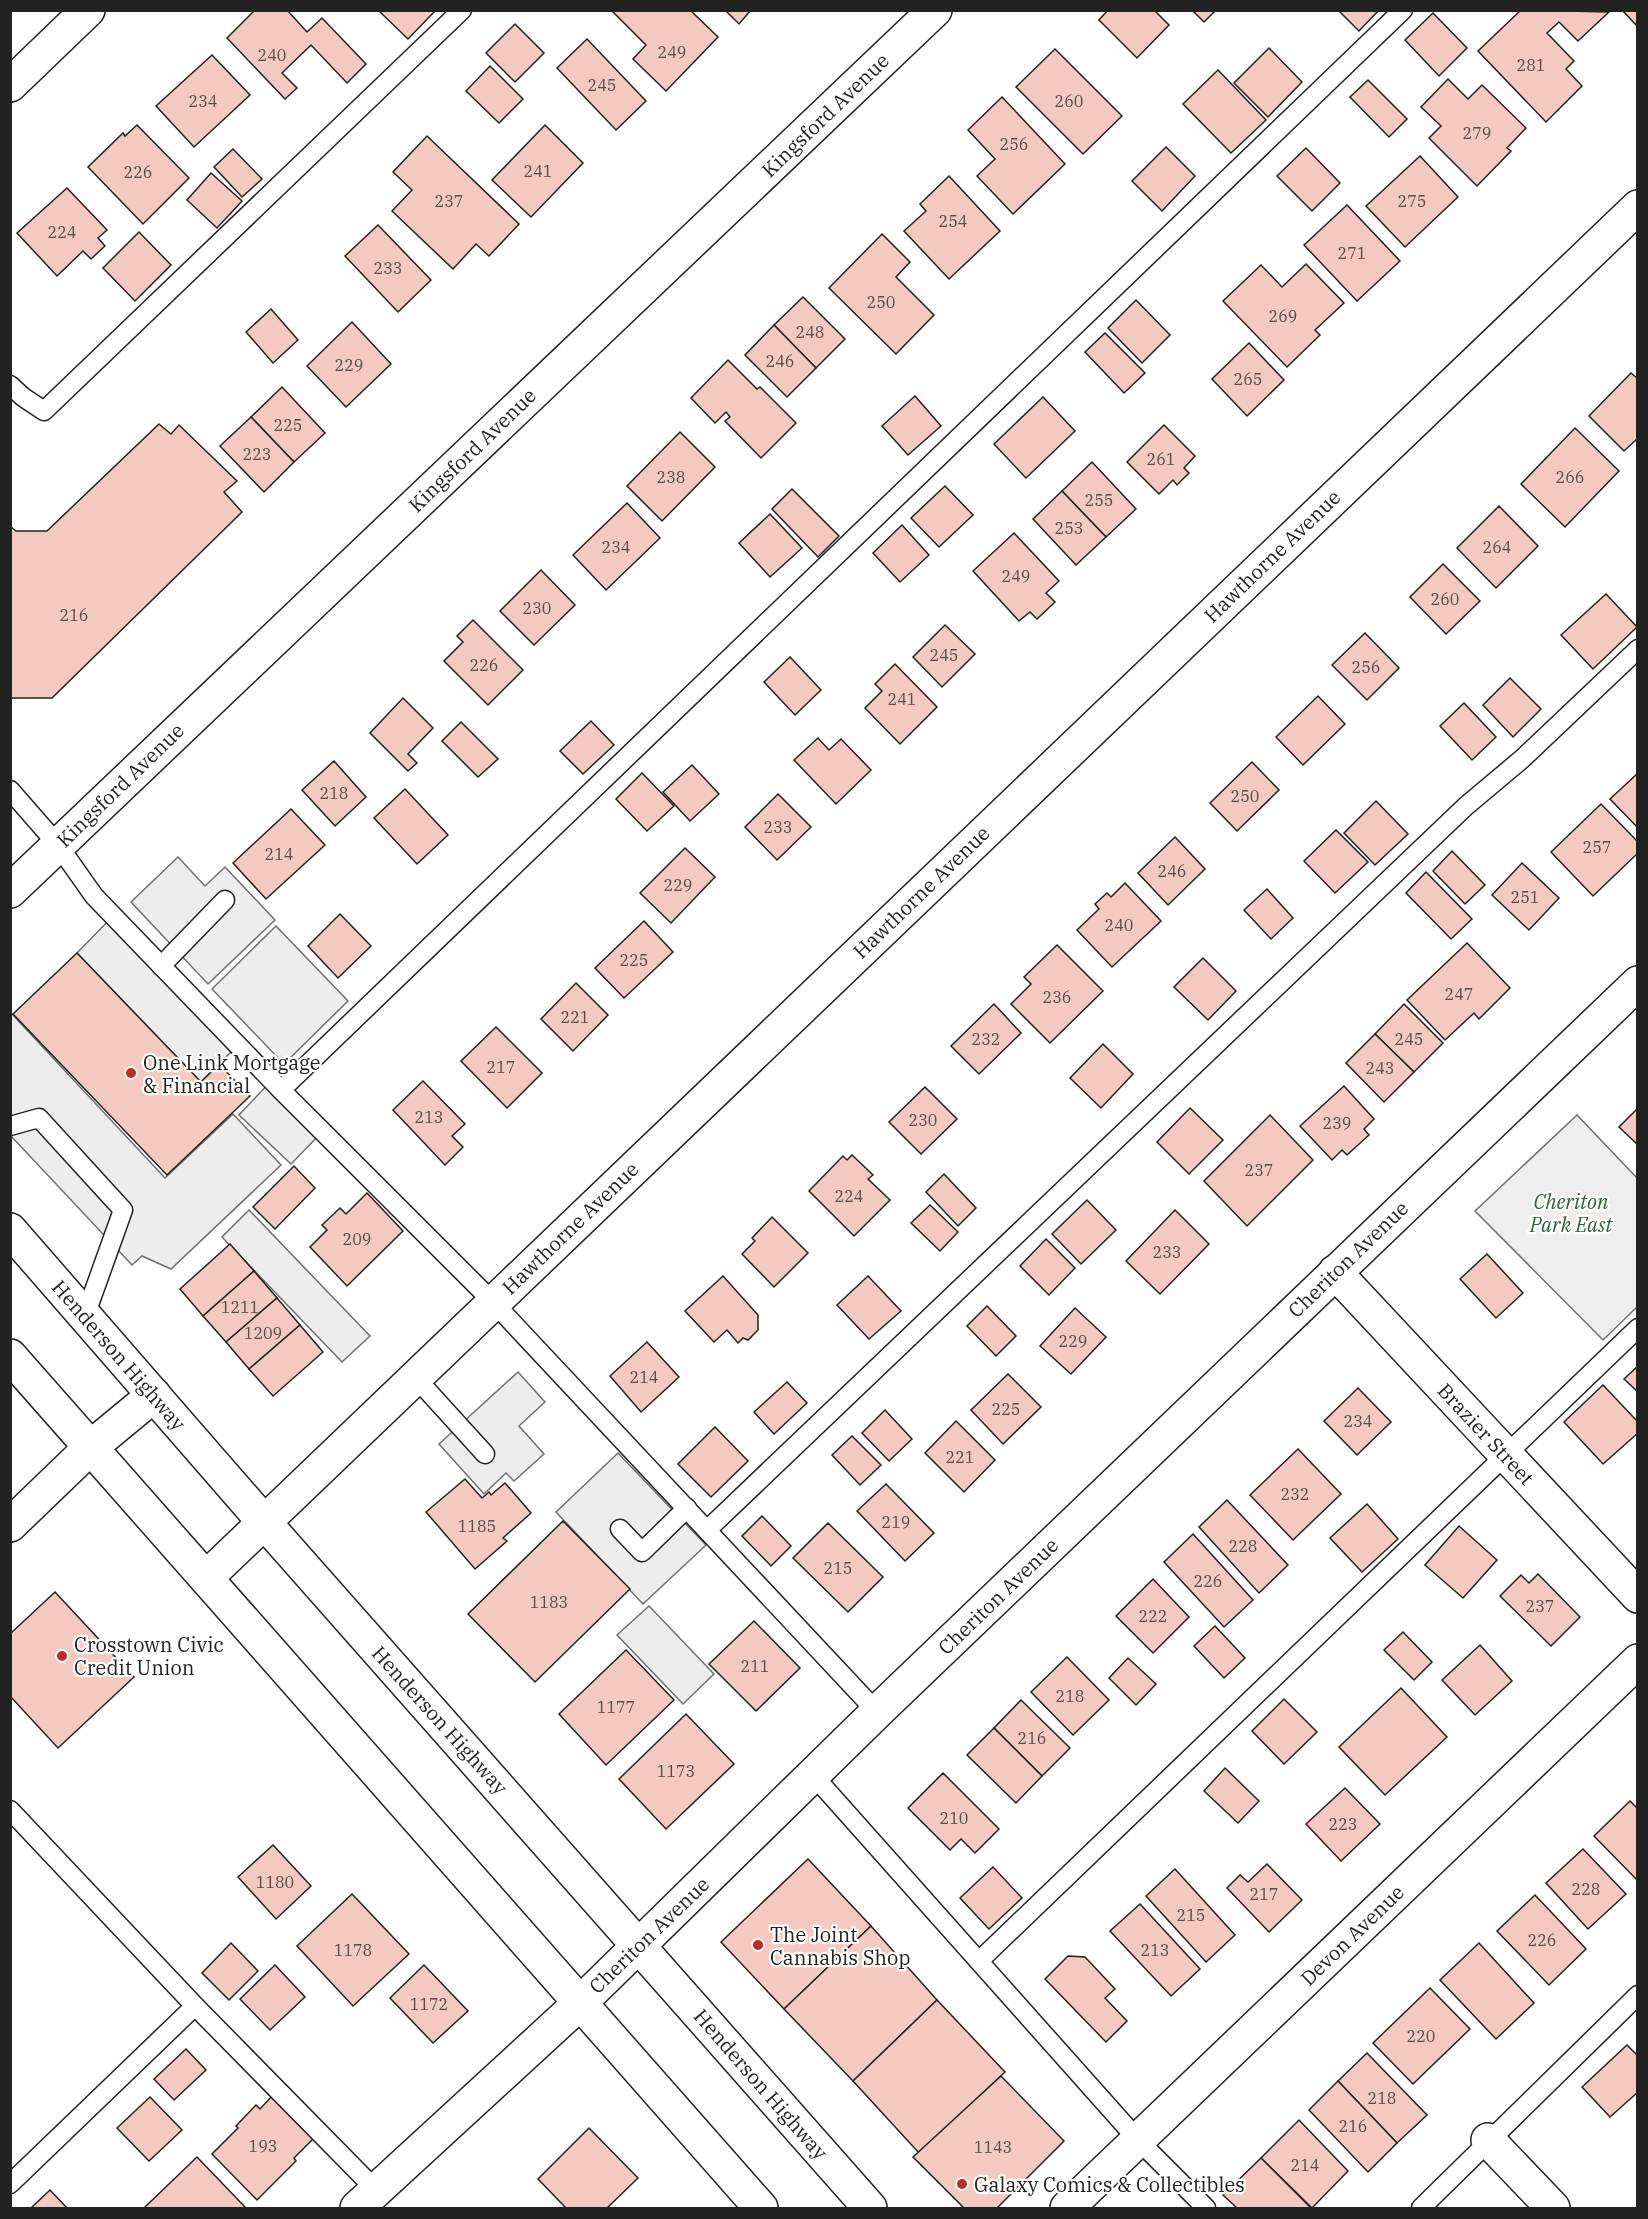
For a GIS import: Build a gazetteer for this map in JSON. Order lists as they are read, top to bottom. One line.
{"streets":{"street":["Kingsford Avenue","Hawthorne Avenue","Cheriton Avenue","Henderson Highway","Brazier Street","Devon Avenue"]},"crossings":[["Hawthorne Avenue","Henderson Highway"],["Cheriton Avenue","Henderson Highway"],["Cheriton Avenue","Brazier Street"]],"parks":["Cheriton Park East"],"places":["One Link Mortgage & Financial","Crosstown Civic Credit Union","The Joint Cannabis Shop","Galaxy Comics & Collectibles"],"house_numbers":["249","240","281","245","234","260","279","256","241","226","237","275","254","224","271","233","250","269","248","246","229","265","225","223","261","238","266","255","253","234","264","249","260","230","216","245","226","256","241","218","250","233","257","214","246","229","251","240","225","247","236","221","232","245","217","243","213","230","239","237","224","209","233","1211","1209","229","214","225","234","221","232","219","1185","228","215","226","1183","237","222","211","218","1177","216","1173","210","223","1180","228","217","215","226","1178","213","1172","220","218","216","193","1143","214"]}
